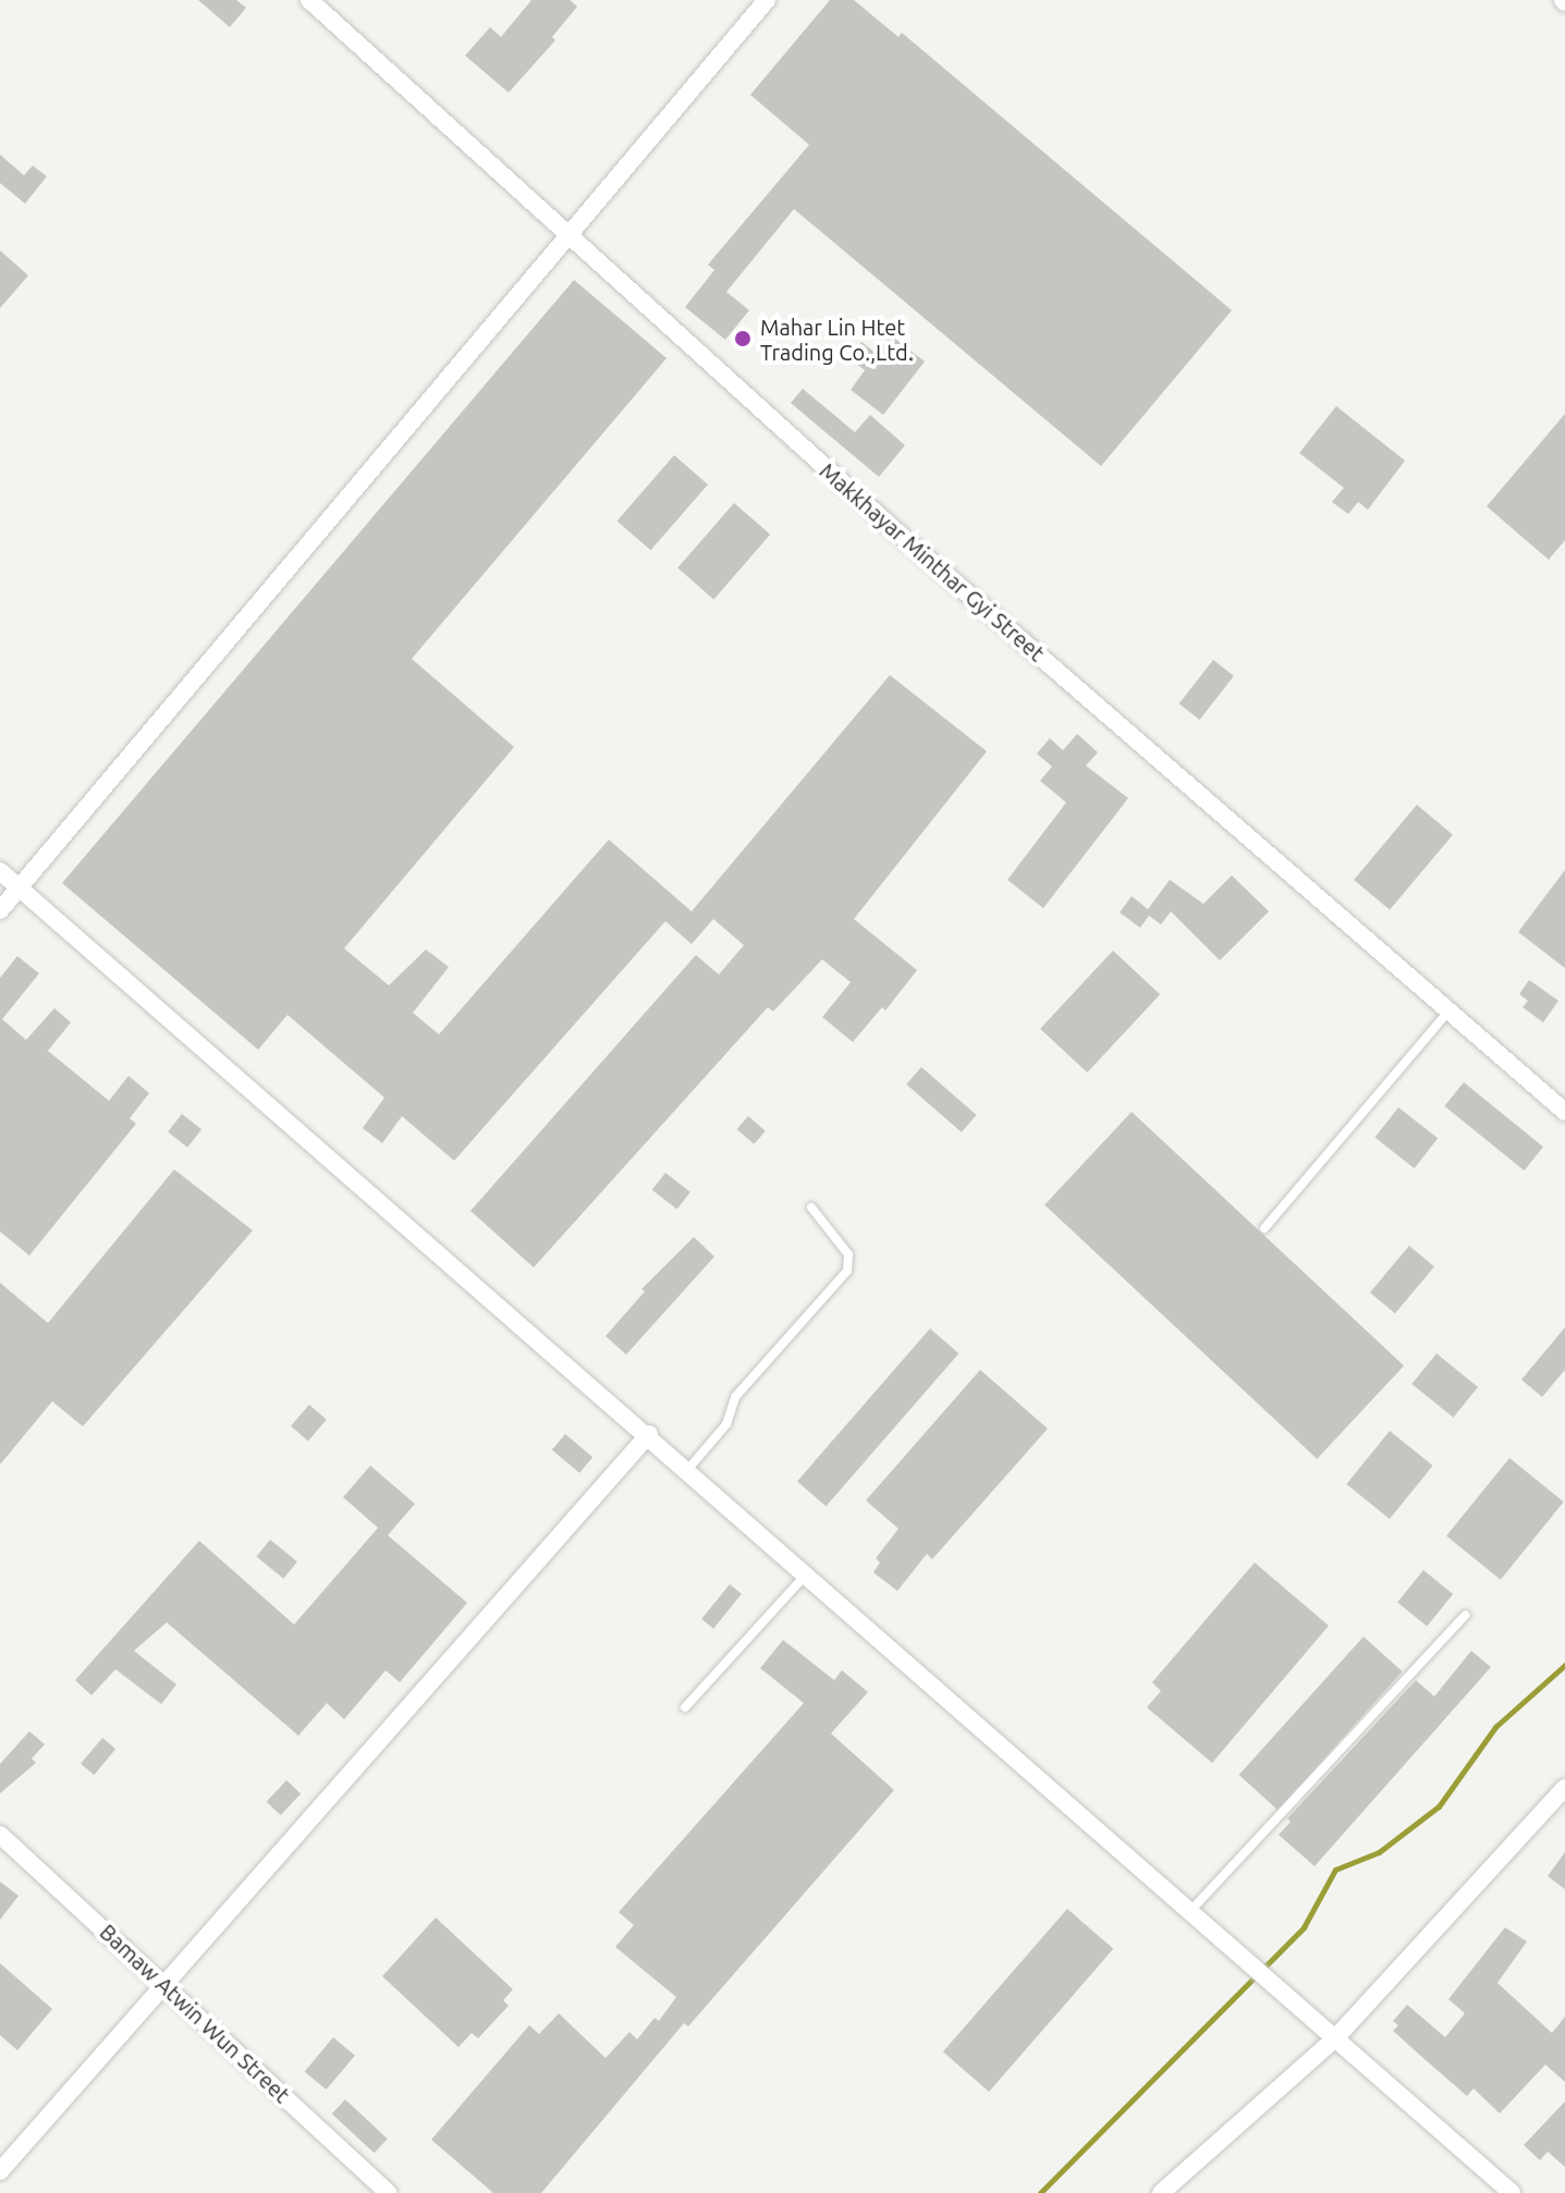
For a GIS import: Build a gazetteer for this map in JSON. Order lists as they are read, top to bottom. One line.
{"streets":{"street":["Makkhayar Minthar Gyi Street","Bamaw Atwin Wun Street"]},"places":["Mahar Lin Htet Trading Co.,Ltd."]}
